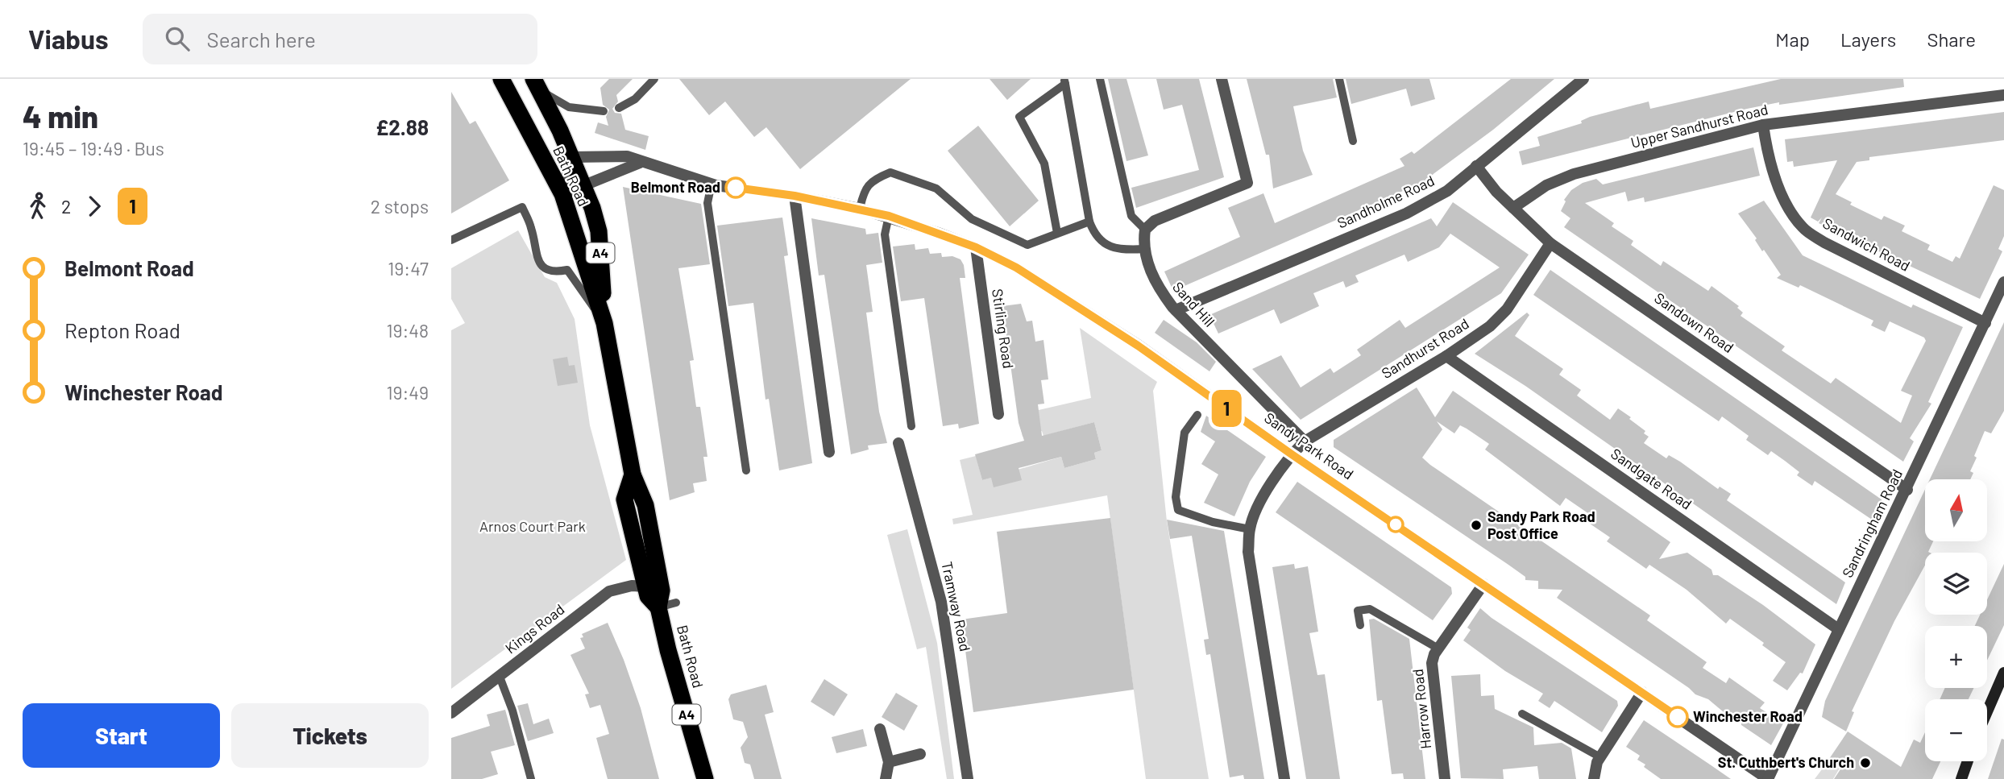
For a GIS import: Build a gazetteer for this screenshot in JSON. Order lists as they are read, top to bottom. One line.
{"streets":{"highway":["Bath Road","A4"],"street":["Upper Sandhurst Road","Sandholme Road","Sandwich Road","Sand Hill","Sandown Road","Stirling Road","Sandhurst Road","Sandy Park Road","Sandgate Road","Sandringham Road","Tramway Road","Kings Road","Harrow Road"]},"crossings":[["Upper Sandhurst Road","Sandwich Road"],["Upper Sandhurst Road","Sandown Road"],["Bath Road","Sandy Park Road"],["Bath Road","Kings Road"],["Sandholme Road","Sand Hill"],["Sandholme Road","Sandown Road"],["Sandwich Road","Sandringham Road"],["Sand Hill","Sandhurst Road"],["Sandown Road","Sandhurst Road"],["Sandown Road","Sandringham Road"],["Stirling Road","Sandy Park Road"],["Sandhurst Road","Sandy Park Road"],["Sandhurst Road","Sandgate Road"],["Sandy Park Road","Sandringham Road"],["Sandy Park Road","Harrow Road"],["Sandgate Road","Sandringham Road"]],"parks":["Arnos Court Park"],"places":["Belmont Road","Sandy Park Road Post Office","Winchester Road","St. Cuthbert's Church"],"lines":["bus line 1"],"north":"top","page":{"header":"Viabus","search":"Search here","nav":["Map","Layers","Share"],"heading":["4 min","19:45 – 19:49 · Bus","£2.88"],"on_map":"1","legs":["2","1","2 stops"],"list":[{"name":"Belmont Road","value":"19:47"},{"name":"Repton Road","value":"19:48"},{"name":"Winchester Road","value":"19:49"}],"map_buttons":["+","−"],"buttons":["Start","Tickets"]}}
